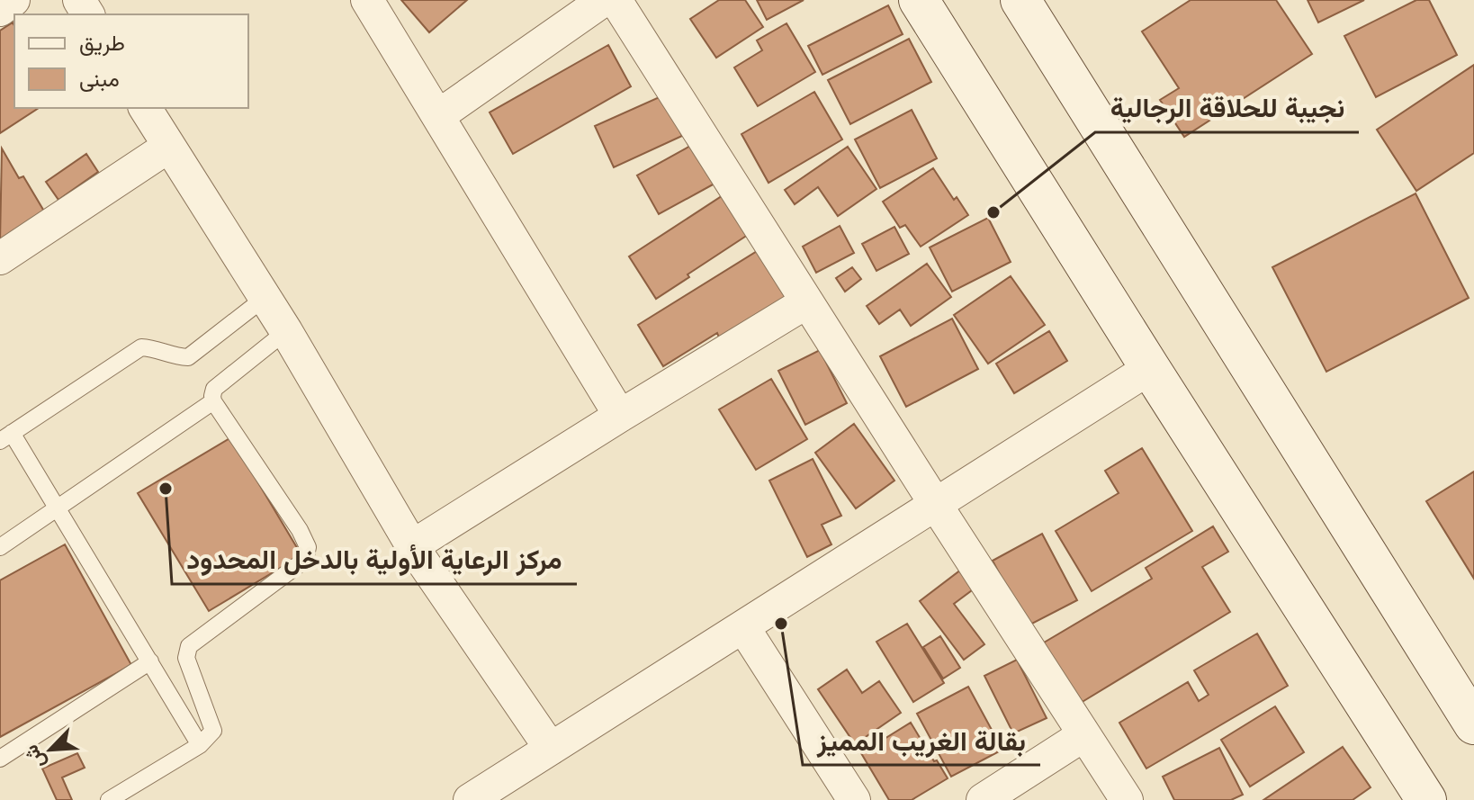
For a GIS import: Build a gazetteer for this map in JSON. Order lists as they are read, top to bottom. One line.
{"places":["نجيبة للحلاقة الرجالية","مركز الرعاية الأولية بالدخل المحدود","بقالة الغريب المميز"],"legend":["طريق","مبنى"],"north":"bottom left"}
